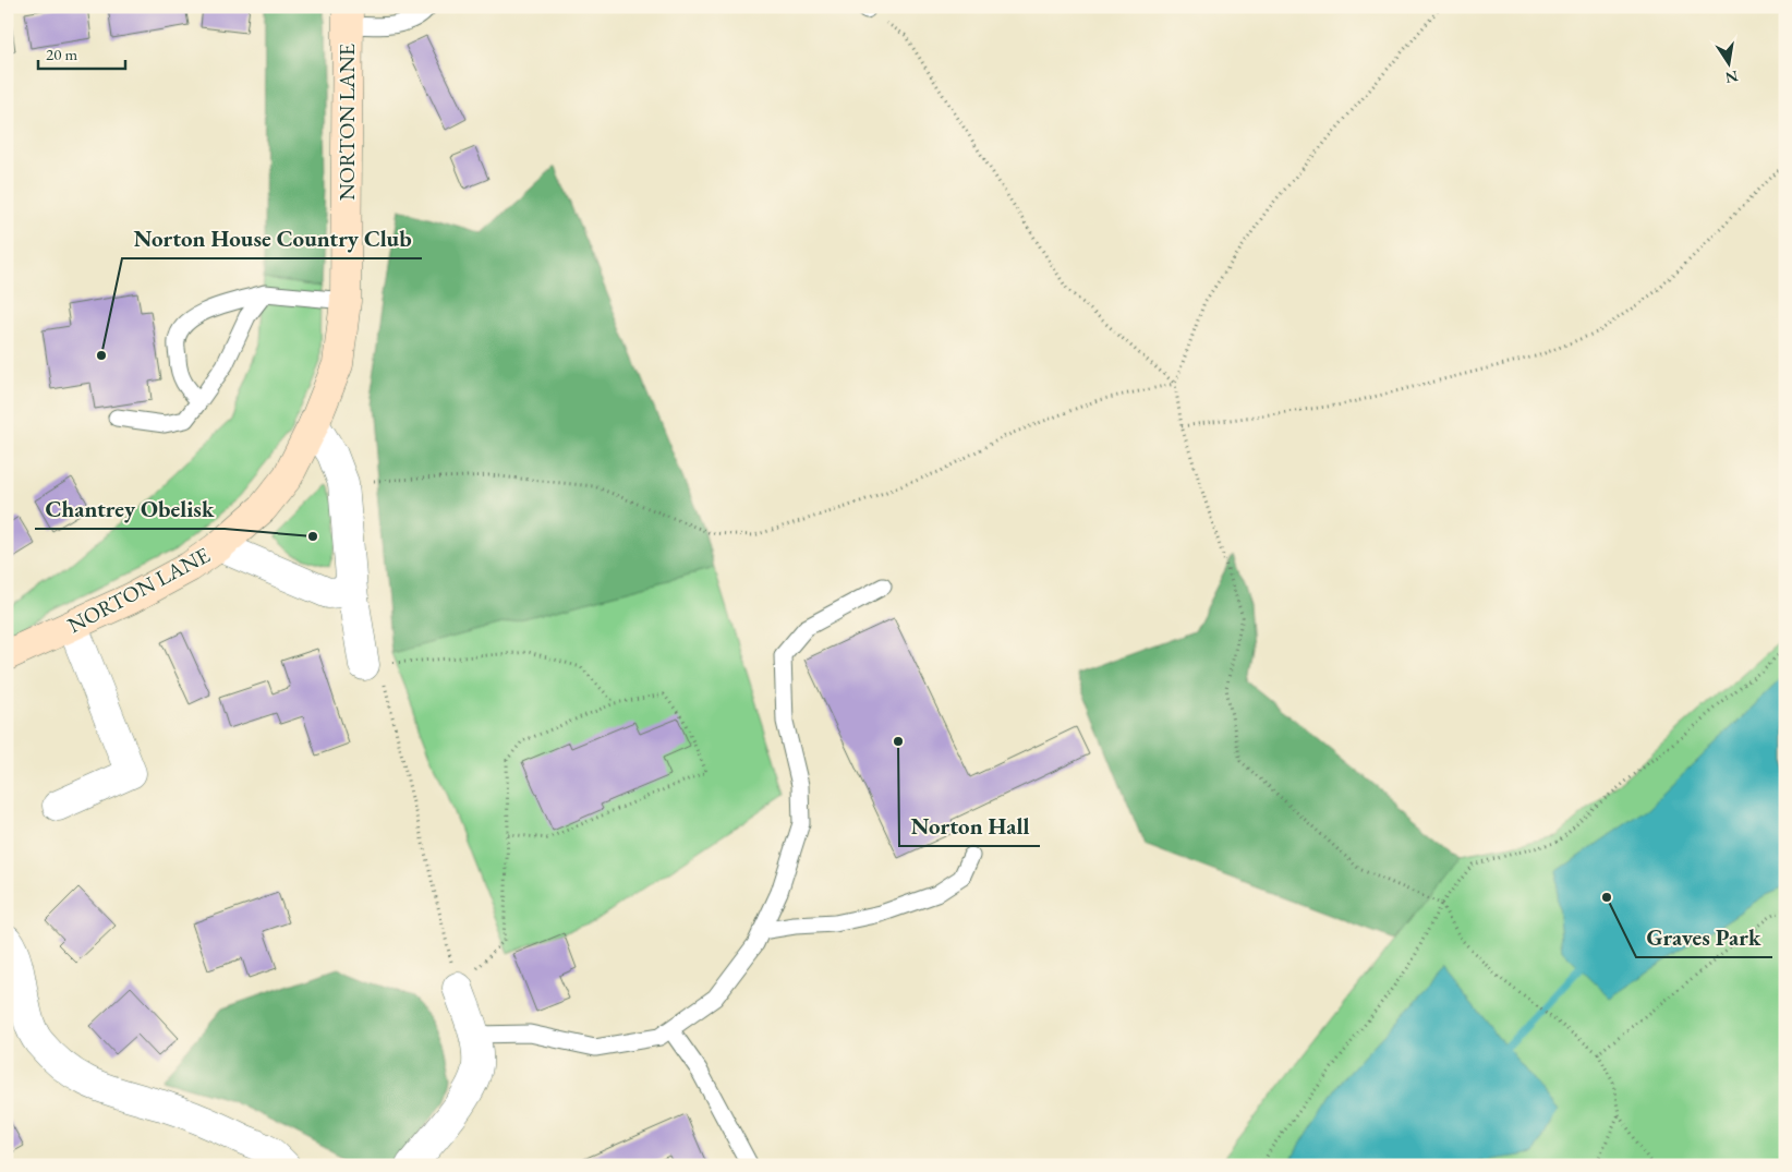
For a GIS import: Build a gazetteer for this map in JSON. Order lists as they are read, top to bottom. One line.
{"streets":{"street":["NORTON LANE"]},"places":["Norton House Country Club","Chantrey Obelisk","Norton Hall","Graves Park"],"scale_bar":"20 m","north":"bottom"}
